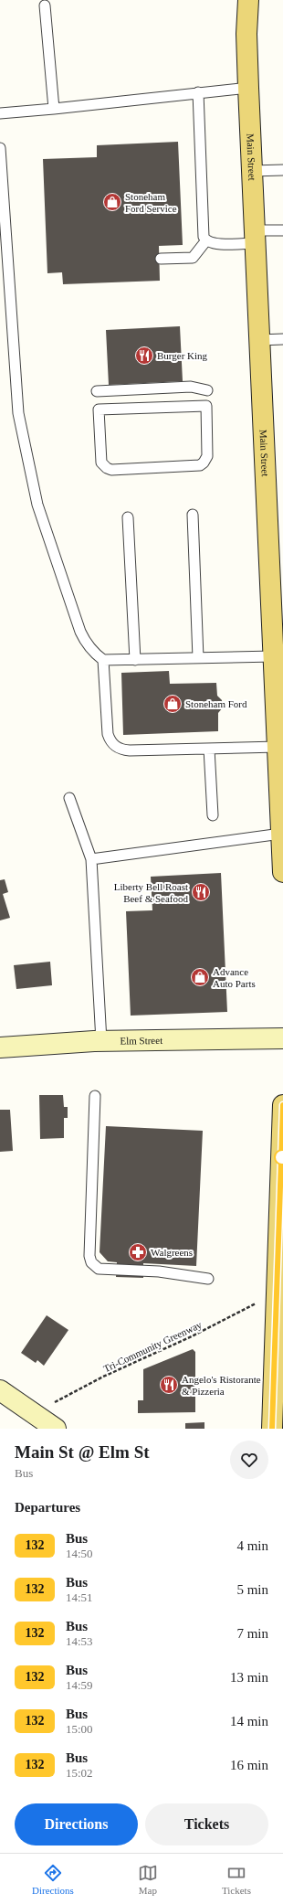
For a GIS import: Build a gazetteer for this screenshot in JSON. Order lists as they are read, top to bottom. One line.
{"streets":{"main road":["Main Street","Elm Street"],"path":["Tri-Community Greenway"]},"places":{"shop":["Stoneham Ford Service","Stoneham Ford","Advance Auto Parts"],"restaurant":["Burger King","Liberty Bell Roast Beef & Seafood","Angelo's Ristorante & Pizzeria"],"pharmacy":["Walgreens"]},"lines":["bus line 132"],"page":{"heading":[["Main St @ Elm St","Bus"],"Departures"],"list":[{"mark":"132","name":"Bus","note":"14:50","value":"4 min"},{"mark":"132","name":"Bus","note":"14:51","value":"5 min"},{"mark":"132","name":"Bus","note":"14:53","value":"7 min"},{"mark":"132","name":"Bus","note":"14:59","value":"13 min"},{"mark":"132","name":"Bus","note":"15:00","value":"14 min"},{"mark":"132","name":"Bus","note":"15:02","value":"16 min"}],"buttons":["Directions","Tickets"],"tabs":["Directions","Map","Tickets"]}}
